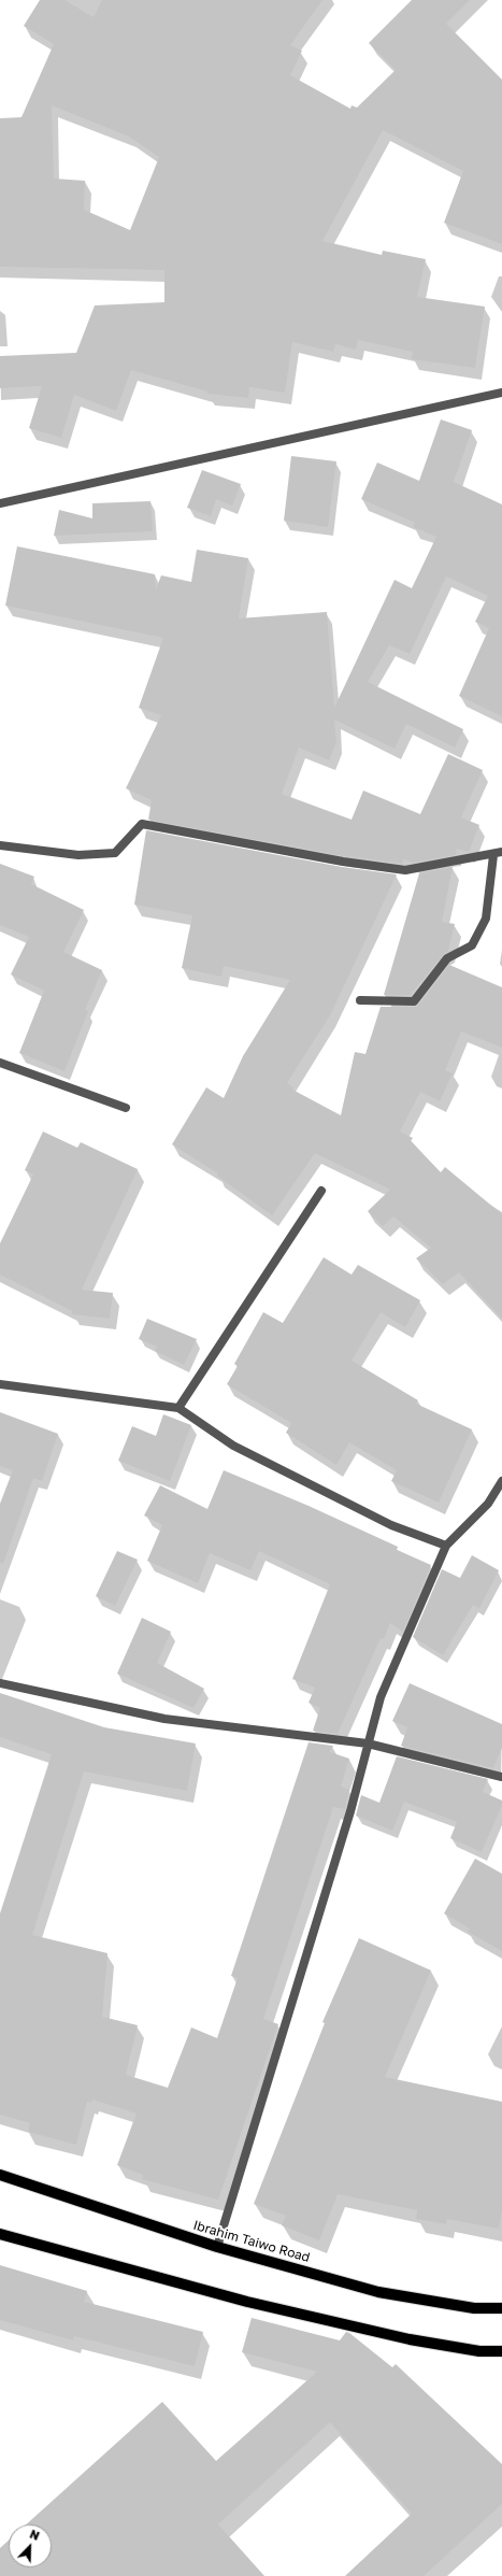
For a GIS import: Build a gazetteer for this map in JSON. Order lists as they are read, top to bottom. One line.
{"streets":{"main road":["Ibrahim Taiwo Road"]},"north":"top right"}
